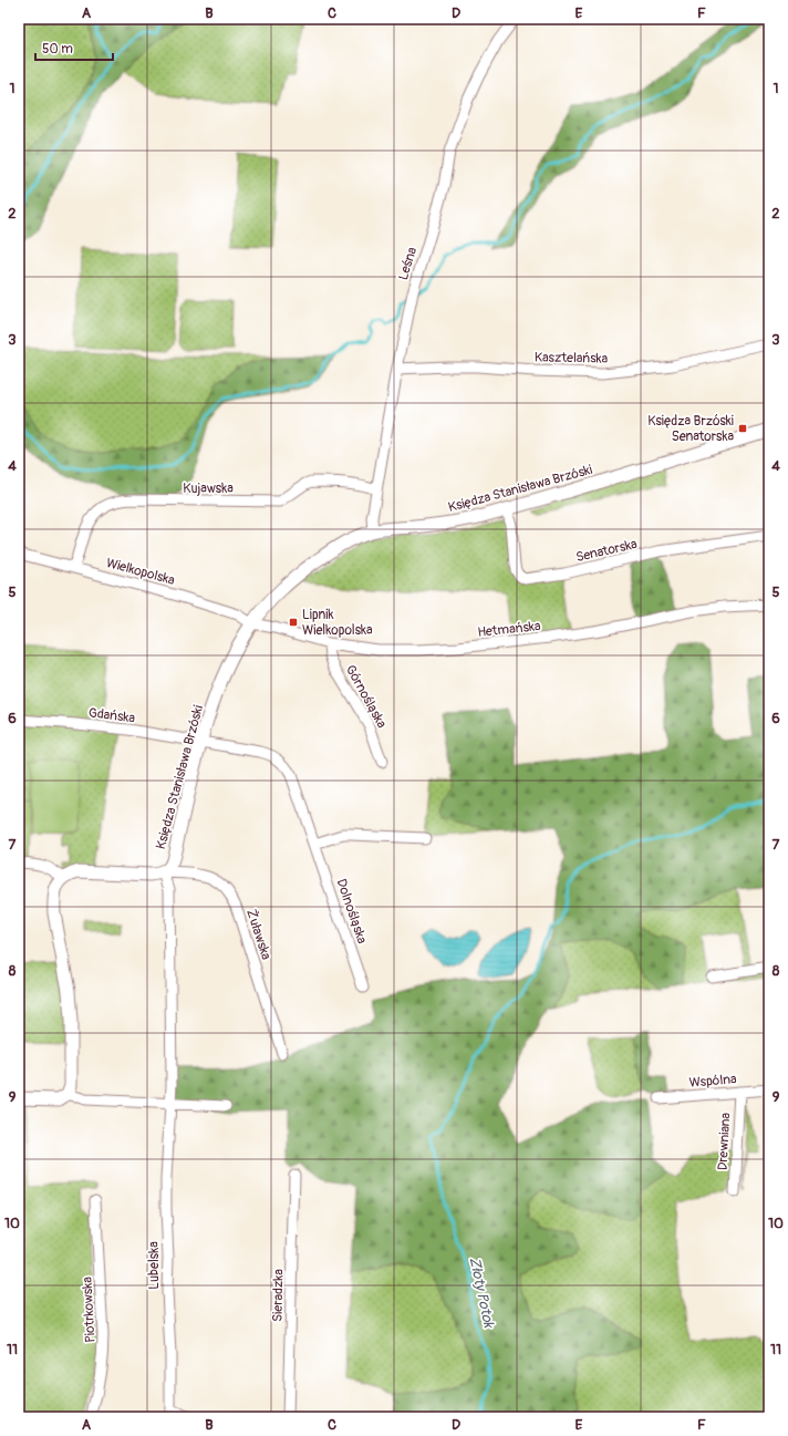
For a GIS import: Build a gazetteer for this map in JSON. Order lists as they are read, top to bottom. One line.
{"streets":{"street":["Leśna","Kasztelańska","Kujawska","Księdza Stanisława Brzóski","Senatorska","Wielkopolska","Hetmańska","Górnośląska","Gdańska","Dolnośląska","Żuławska","Wspólna","Drewniana","Lubelska","Sieradzka","Piotrkowska"]},"crossings":[["Leśna","Kasztelańska"],["Leśna","Kujawska"],["Leśna","Księdza Stanisława Brzóski"],["Kujawska","Wielkopolska"],["Księdza Stanisława Brzóski","Senatorska"],["Księdza Stanisława Brzóski","Wielkopolska"],["Księdza Stanisława Brzóski","Hetmańska"],["Księdza Stanisława Brzóski","Gdańska"],["Księdza Stanisława Brzóski","Dolnośląska"],["Księdza Stanisława Brzóski","Żuławska"],["Wielkopolska","Hetmańska"],["Hetmańska","Górnośląska"],["Gdańska","Dolnośląska"],["Wspólna","Drewniana"]],"water":["Złoty Potok"],"places":{"transit":["Księdza Brzóski Senatorska","Lipnik Wielkopolska"]},"scale_bar":"50 m","grid":{"columns":["A","B","C","D","E","F"],"rows":["1","2","3","4","5","6","7","8","9","10","11"]}}
